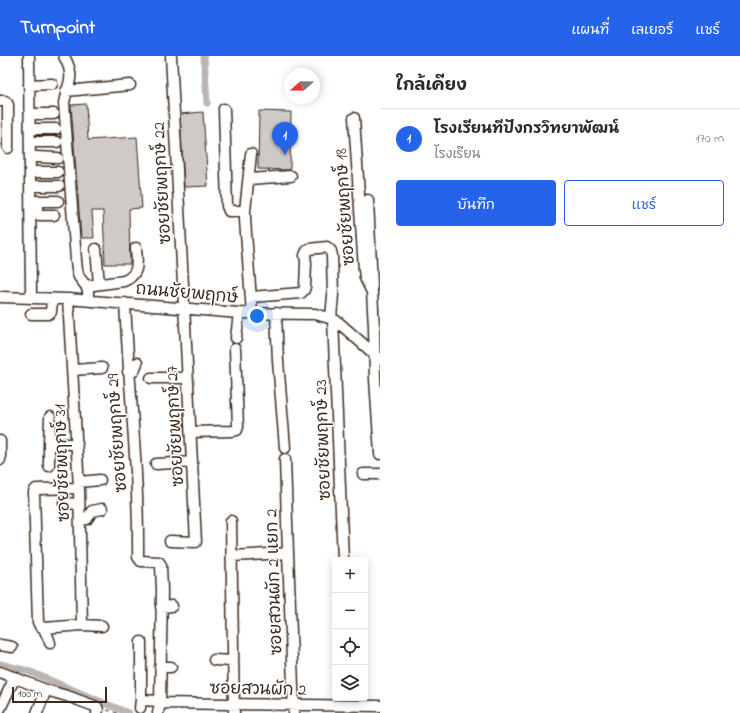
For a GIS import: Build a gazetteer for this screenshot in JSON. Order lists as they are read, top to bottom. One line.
{"streets":{"street":["ซอยชัยพฤกษ์ 22","ซอยชัยพฤกษ์ 18","ถนนชัยพฤกษ์","ซอยชัยพฤกษ์ 27","ซอยชัยพฤกษ์ 29","ซอยชัยพฤกษ์ 23","ซอยชัยพฤกษ์ 31","ซอยสวนผัก 2 แยก 2","ซอยสวนผัก 2"]},"crossings":[["ซอยชัยพฤกษ์ 22","ถนนชัยพฤกษ์"],["ซอยชัยพฤกษ์ 22","ซอยชัยพฤกษ์ 27"],["ซอยชัยพฤกษ์ 18","ถนนชัยพฤกษ์"],["ถนนชัยพฤกษ์","ซอยชัยพฤกษ์ 27"],["ถนนชัยพฤกษ์","ซอยชัยพฤกษ์ 29"],["ถนนชัยพฤกษ์","ซอยชัยพฤกษ์ 23"],["ถนนชัยพฤกษ์","ซอยชัยพฤกษ์ 31"],["ซอยสวนผัก 2 แยก 2","ซอยสวนผัก 2"]],"scale_bar":"100 m","north":"left","page":{"header":"Turnpoint","nav":["แผนที่","เลเยอร์","แชร์"],"heading":"ใกล้เคียง","list":[{"mark":"1","name":"โรงเรียนทีปังกรวิทยาพัฒน์","note":"โรงเรียน","value":"170 m"}],"pins":"1","buttons":["บันทึก","แชร์"],"map_buttons":["+","−"],"scale":"100 m"}}
